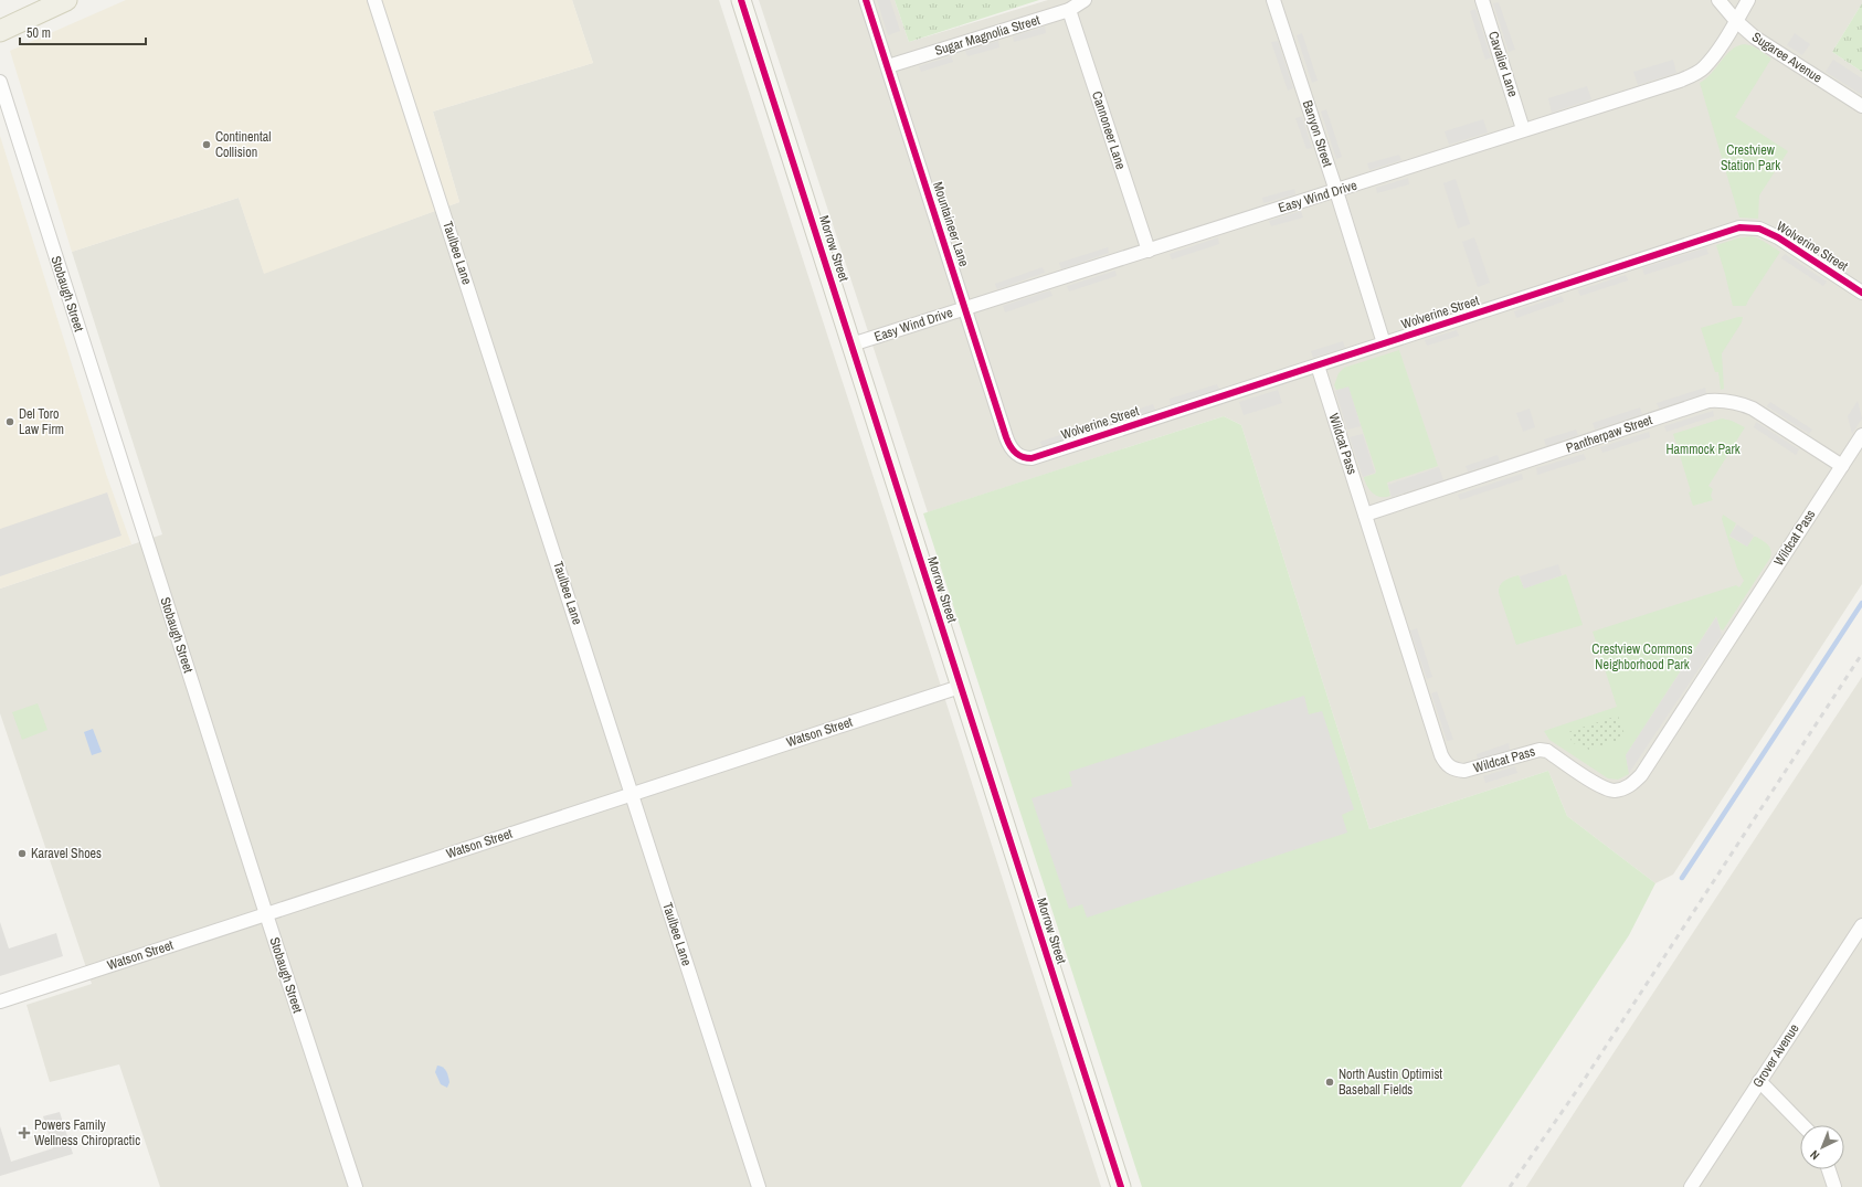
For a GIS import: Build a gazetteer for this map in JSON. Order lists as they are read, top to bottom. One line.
{"streets":{"street":["Sugar Magnolia Street","Sugaree Avenue","Cavalier Lane","Cannoneer Lane","Banyon Street","Easy Wind Drive","Mountaineer Lane","Wolverine Street","Morrow Street","Taulbee Lane","Stobaugh Street","Pantherpaw Street","Wildcat Pass","Watson Street","Grover Avenue"]},"crossings":[["Sugar Magnolia Street","Cannoneer Lane"],["Sugar Magnolia Street","Mountaineer Lane"],["Sugaree Avenue","Easy Wind Drive"],["Cavalier Lane","Easy Wind Drive"],["Cannoneer Lane","Easy Wind Drive"],["Banyon Street","Easy Wind Drive"],["Banyon Street","Wolverine Street"],["Easy Wind Drive","Mountaineer Lane"],["Easy Wind Drive","Morrow Street"],["Mountaineer Lane","Wolverine Street"],["Wolverine Street","Wildcat Pass"],["Morrow Street","Watson Street"],["Taulbee Lane","Watson Street"],["Stobaugh Street","Watson Street"],["Pantherpaw Street","Wildcat Pass"]],"parks":["Crestview Station Park","Hammock Park","Crestview Commons Neighborhood Park"],"places":{"other":["Continental Collision","Del Toro Law Firm","Karavel Shoes","North Austin Optimist Baseball Fields"],"health":["Powers Family Wellness Chiropractic"]},"scale_bar":"50 m","north":"bottom left"}
